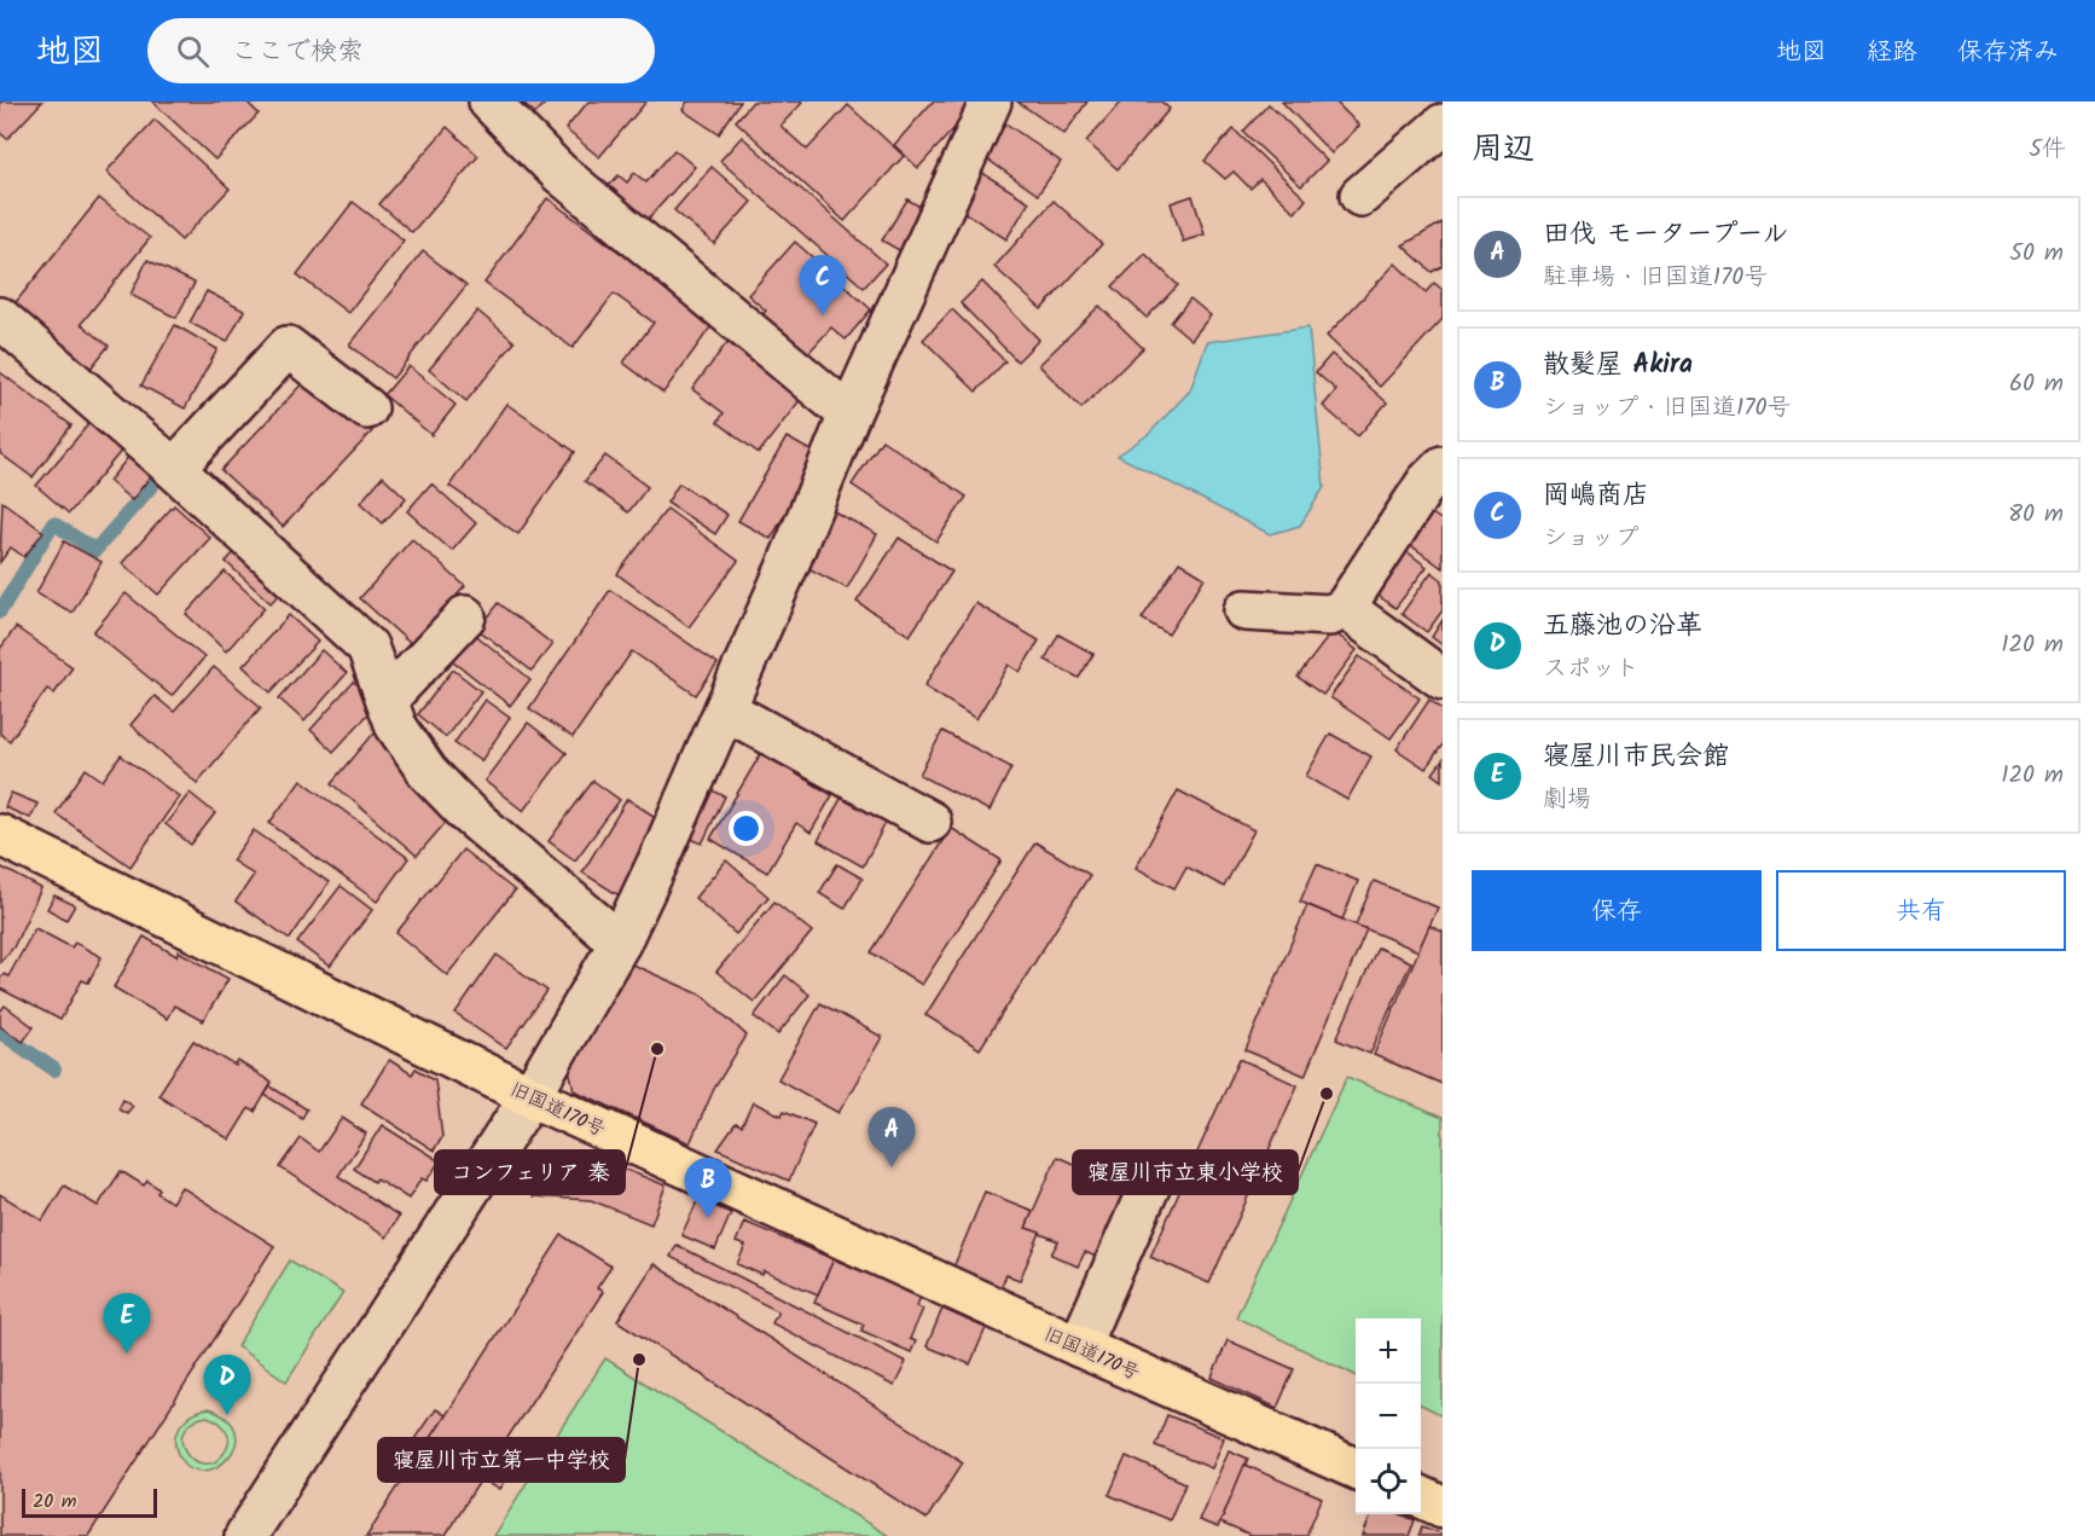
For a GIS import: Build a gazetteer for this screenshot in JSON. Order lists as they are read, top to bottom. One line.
{"streets":{"highway":["旧国道170号"]},"places":["コンフェリア 秦","寝屋川市立東小学校","寝屋川市立第一中学校"],"scale_bar":"20 m","page":{"header":"地図","search":"ここで検索","nav":["地図","経路","保存済み"],"heading":["周辺","5件"],"list":[{"mark":"A","name":"田伐 モータープール","note":"駐車場 · 旧国道170号","value":"50 m"},{"mark":"B","name":"散髪屋 Akira","note":"ショップ · 旧国道170号","value":"60 m"},{"mark":"C","name":"岡嶋商店","note":"ショップ","value":"80 m"},{"mark":"D","name":"五藤池の沿革","note":"スポット","value":"120 m"},{"mark":"E","name":"寝屋川市民会館","note":"劇場","value":"120 m"}],"pins":["C","A","B","E","D"],"buttons":["保存","共有"],"map_buttons":["+","−"],"scale":"20 m"}}
